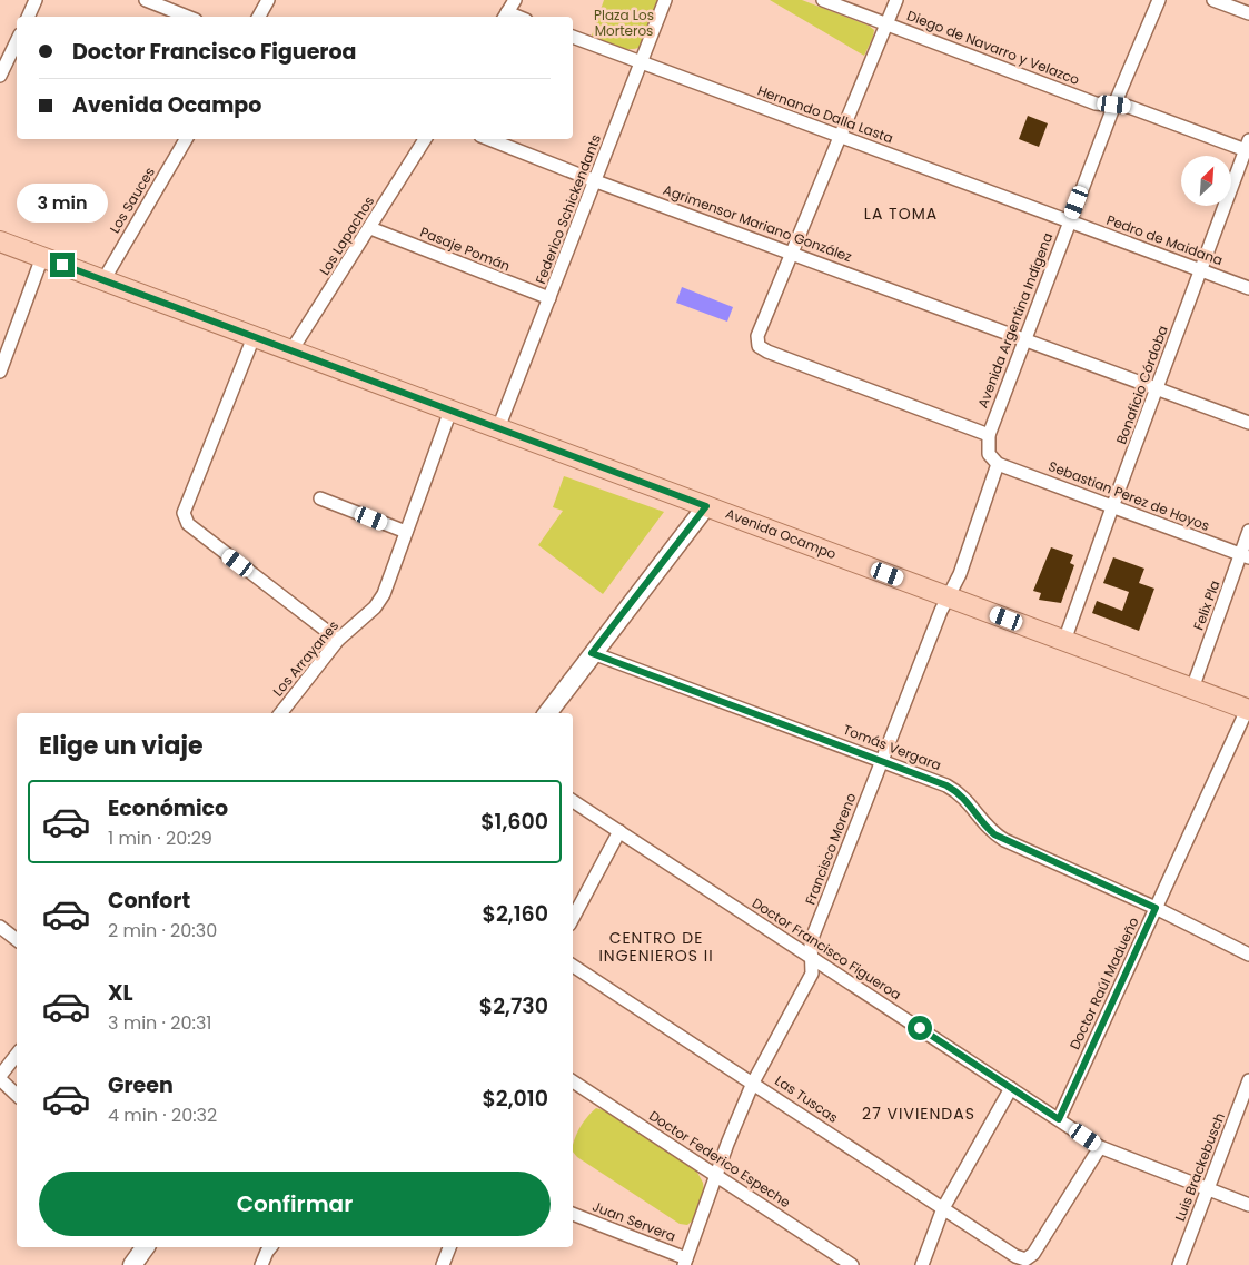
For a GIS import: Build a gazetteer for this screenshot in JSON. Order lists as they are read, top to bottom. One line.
{"streets":{"main road":["Avenida Ocampo"],"street":["Diego de Navarro y Velazco","Hernando Dalla Lasta","Los Sauces","Federico Schickendants","Agrimensor Mariano González","Los Lapachos","Pedro de Maidana","Pasaje Pomán","Avenida Argentina Indígena","Bonaficio Córdoba","Sebastian Perez de Hoyos","Felix Pla","Los Arrayanes","Tomás Vergara","Francisco Moreno","Doctor Francisco Figueroa","Doctor Raúl Madueño","Las Tuscas","Doctor Federico Espeche","Luis Brackebusch","Juan Servera"]},"crossings":[["Diego de Navarro y Velazco","Avenida Argentina Indígena"],["Diego de Navarro y Velazco","Bonaficio Córdoba"],["Hernando Dalla Lasta","Federico Schickendants"],["Hernando Dalla Lasta","Pedro de Maidana"],["Hernando Dalla Lasta","Avenida Argentina Indígena"],["Los Sauces","Avenida Ocampo"],["Federico Schickendants","Agrimensor Mariano González"],["Federico Schickendants","Pasaje Pomán"],["Federico Schickendants","Avenida Ocampo"],["Agrimensor Mariano González","Avenida Argentina Indígena"],["Agrimensor Mariano González","Bonaficio Córdoba"],["Los Lapachos","Pasaje Pomán"],["Los Lapachos","Avenida Ocampo"],["Pedro de Maidana","Avenida Argentina Indígena"],["Pedro de Maidana","Bonaficio Córdoba"],["Bonaficio Córdoba","Sebastian Perez de Hoyos"],["Bonaficio Córdoba","Avenida Ocampo"],["Sebastian Perez de Hoyos","Felix Pla"],["Avenida Ocampo","Felix Pla"],["Avenida Ocampo","Los Arrayanes"],["Avenida Ocampo","Francisco Moreno"],["Avenida Ocampo","Doctor Raúl Madueño"],["Tomás Vergara","Francisco Moreno"],["Tomás Vergara","Doctor Raúl Madueño"],["Francisco Moreno","Doctor Francisco Figueroa"],["Francisco Moreno","Las Tuscas"],["Francisco Moreno","Doctor Federico Espeche"],["Francisco Moreno","Juan Servera"],["Doctor Francisco Figueroa","Doctor Raúl Madueño"],["Doctor Francisco Figueroa","Las Tuscas"],["Doctor Francisco Figueroa","Luis Brackebusch"]],"districts":["LA TOMA","CENTRO DE INGENIEROS II","27 VIVIENDAS"],"parks":["Plaza Los Morteros"],"north":"top right","page":{"banner":["Doctor Francisco Figueroa","Avenida Ocampo"],"bubble":"3 min","heading":"Elige un viaje","list":[{"name":"Económico","note":"1 min · 20:29","value":"$1,600"},{"name":"Confort","note":"2 min · 20:30","value":"$2,160"},{"name":"XL","note":"3 min · 20:31","value":"$2,730"},{"name":"Green","note":"4 min · 20:32","value":"$2,010"}],"buttons":"Confirmar"}}
